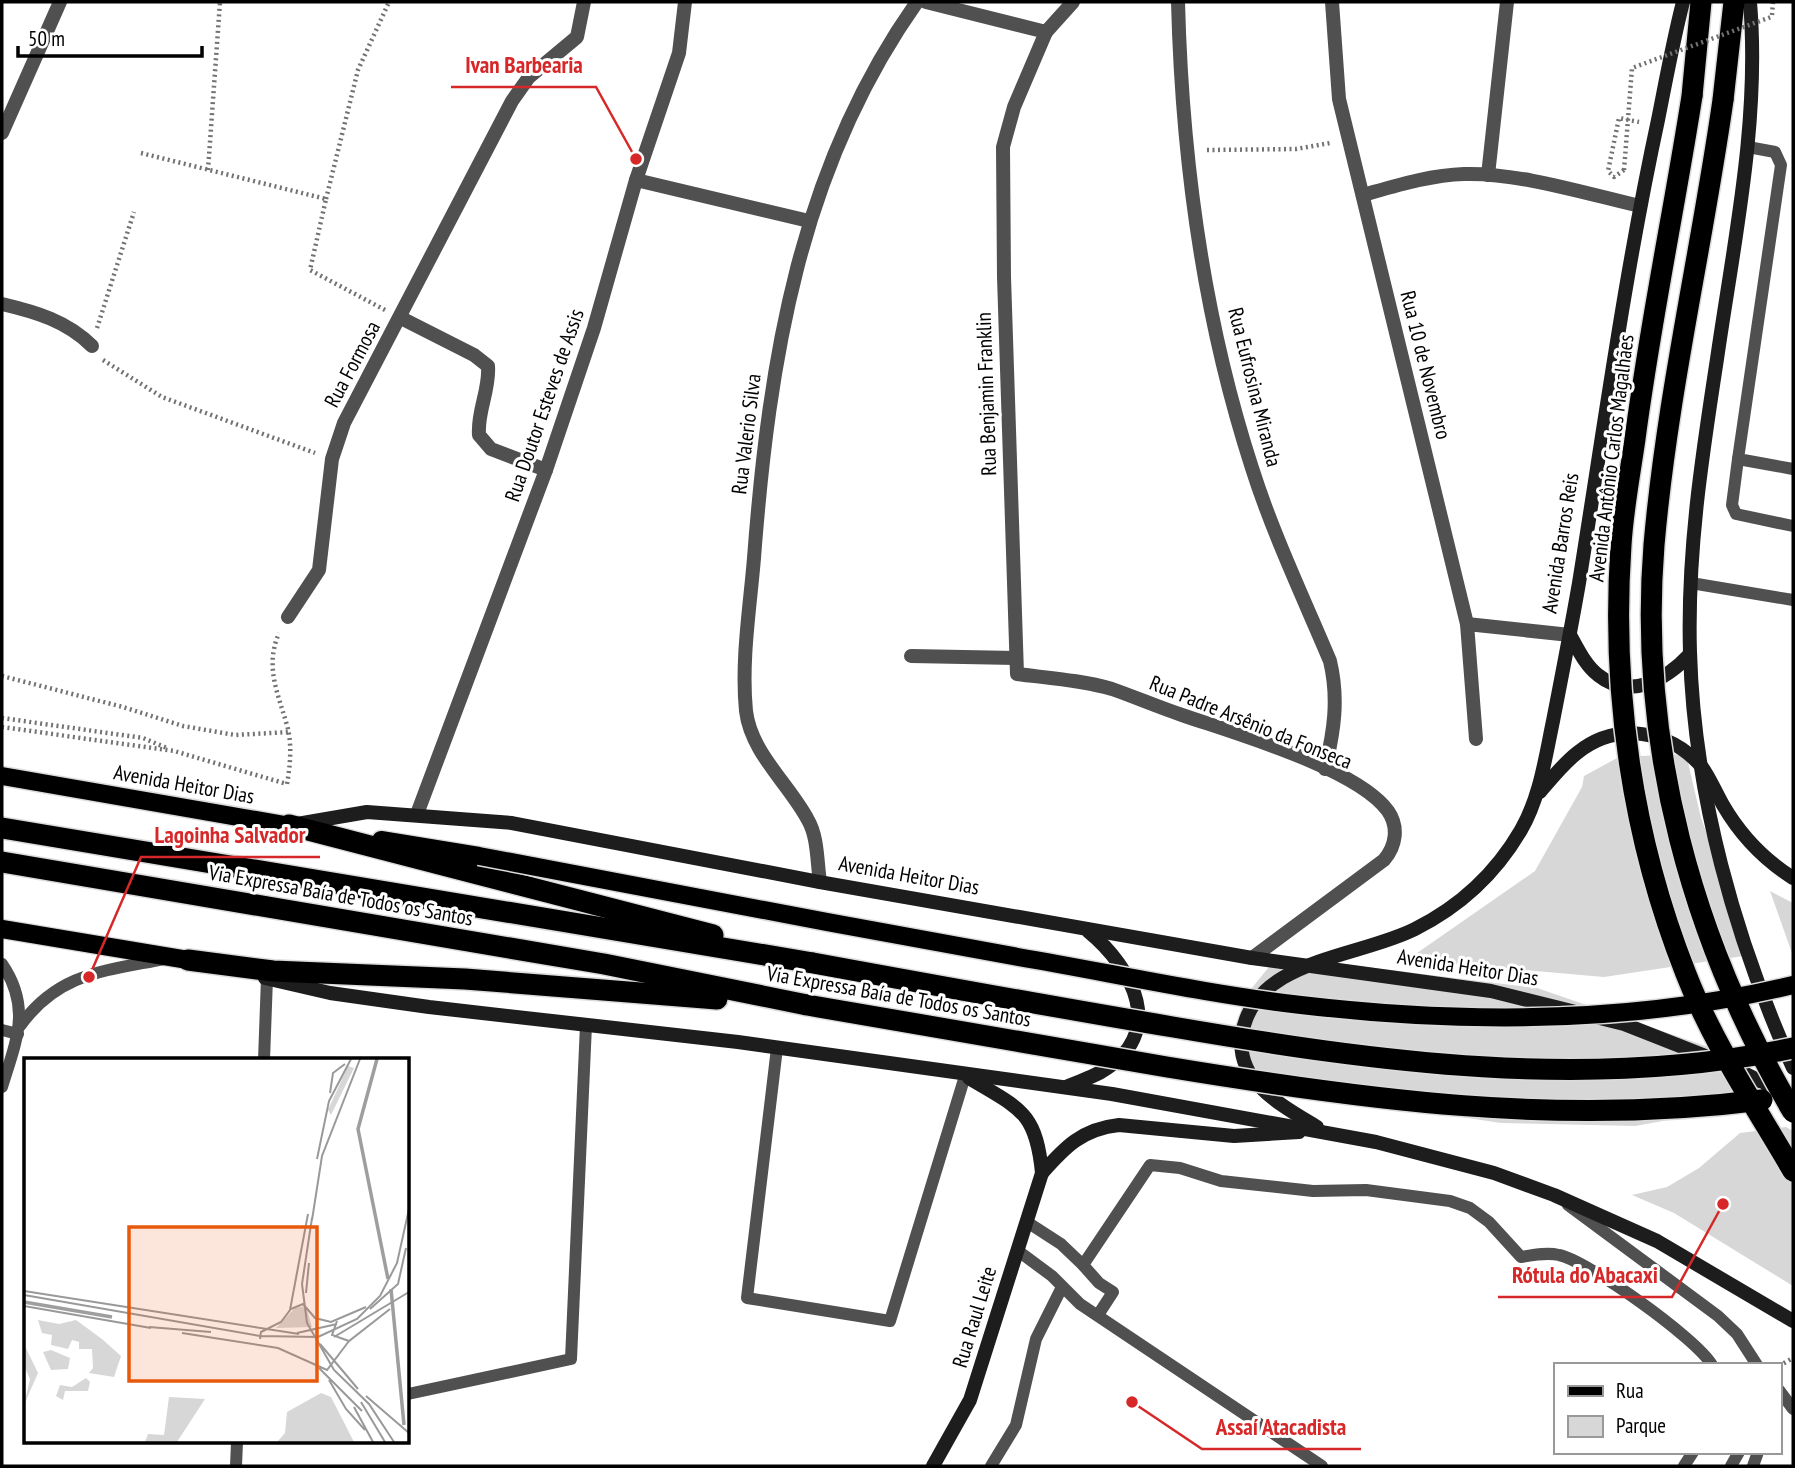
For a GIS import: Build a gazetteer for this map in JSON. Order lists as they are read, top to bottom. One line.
{"streets":{"highway":["Avenida Antônio Carlos Magalhães","Via Expressa Baía de Todos os Santos"],"main road":["Avenida Barros Reis","Avenida Heitor Dias","Rua Raul Leite"],"street":["Rua Formosa","Rua 10 de Novembro","Rua Eufrosina Miranda","Rua Benjamin Franklin","Rua Doutor Esteves de Assis","Rua Valerio Silva","Rua Padre Arsênio da Fonseca"]},"crossings":[["Rua Eufrosina Miranda","Rua Padre Arsênio da Fonseca"],["Rua Benjamin Franklin","Rua Padre Arsênio da Fonseca"],["Rua Doutor Esteves de Assis","Avenida Heitor Dias"],["Rua Valerio Silva","Avenida Heitor Dias"],["Avenida Barros Reis","Avenida Heitor Dias"],["Rua Padre Arsênio da Fonseca","Avenida Heitor Dias"],["Avenida Heitor Dias","Via Expressa Baía de Todos os Santos"]],"places":["Ivan Barbearia","Lagoinha Salvador","Rótula do Abacaxi","Assaí Atacadista"],"legend":["Rua","Parque"],"scale_bar":"50 m"}
